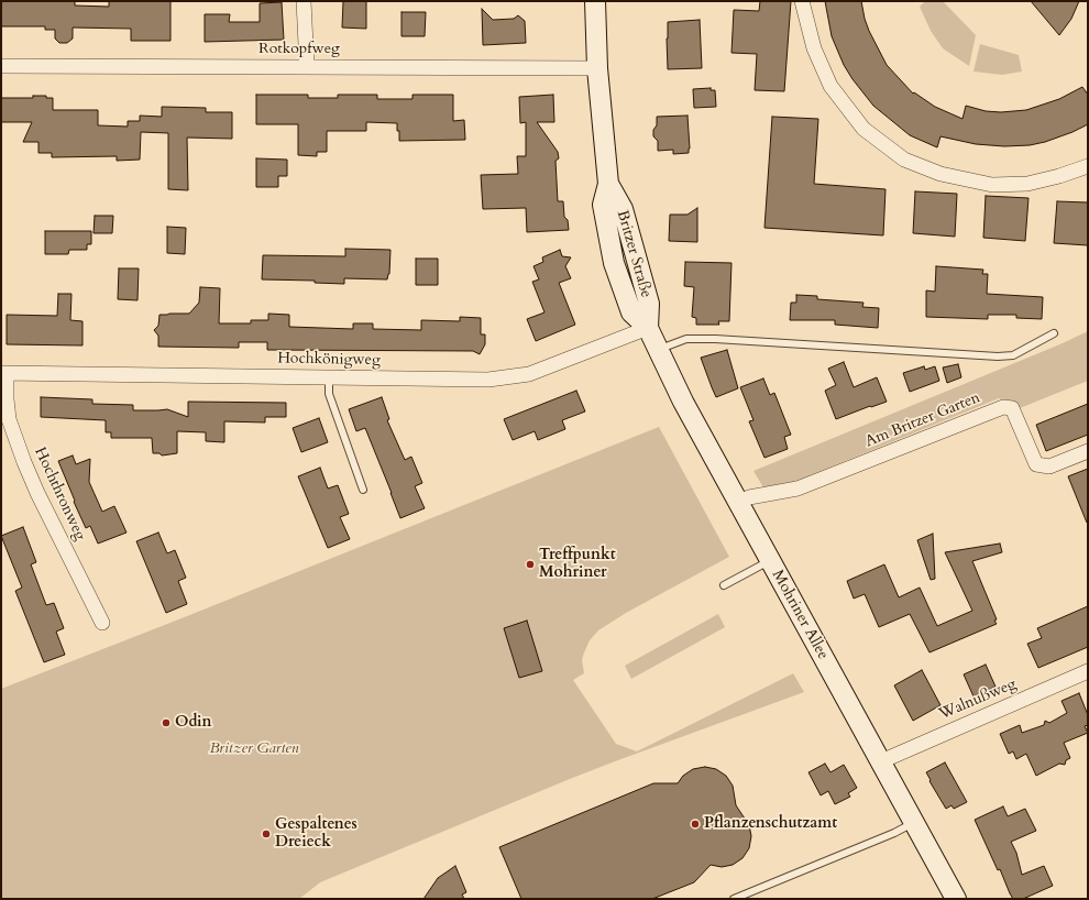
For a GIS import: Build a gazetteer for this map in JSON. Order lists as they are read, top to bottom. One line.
{"streets":{"main road":["Britzer Straße","Mohriner Allee"],"street":["Rotkopfweg","Hochkönigweg","Am Britzer Garten","Hochthronweg","Walnußweg"]},"crossings":[["Rotkopfweg","Britzer Straße"],["Britzer Straße","Hochkönigweg"],["Britzer Straße","Mohriner Allee"],["Hochkönigweg","Hochthronweg"],["Hochkönigweg","Mohriner Allee"],["Am Britzer Garten","Mohriner Allee"],["Mohriner Allee","Walnußweg"]],"parks":["Britzer Garten"],"places":["Treffpunkt Mohriner","Odin","Pflanzenschutzamt","Gespaltenes Dreieck"]}
